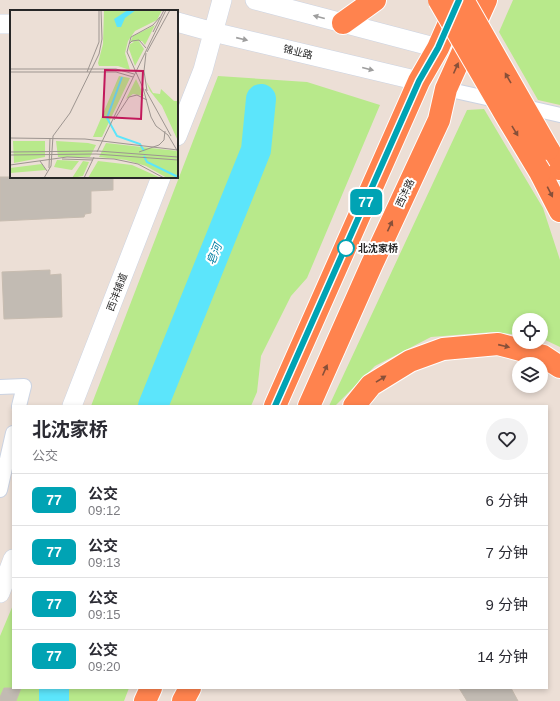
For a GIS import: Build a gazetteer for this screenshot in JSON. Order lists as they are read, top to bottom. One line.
{"streets":{"highway":["西沣路"],"main road":["锦业路","西沣辅道"]},"water":["皂河"],"places":["北沈家桥"],"lines":["bus line 77"],"page":{"on_map":"77","heading":["北沈家桥","公交"],"list":[{"mark":"77","name":"公交","note":"09:12","value":"6 分钟"},{"mark":"77","name":"公交","note":"09:13","value":"7 分钟"},{"mark":"77","name":"公交","note":"09:15","value":"9 分钟"},{"mark":"77","name":"公交","note":"09:20","value":"14 分钟"}]}}
